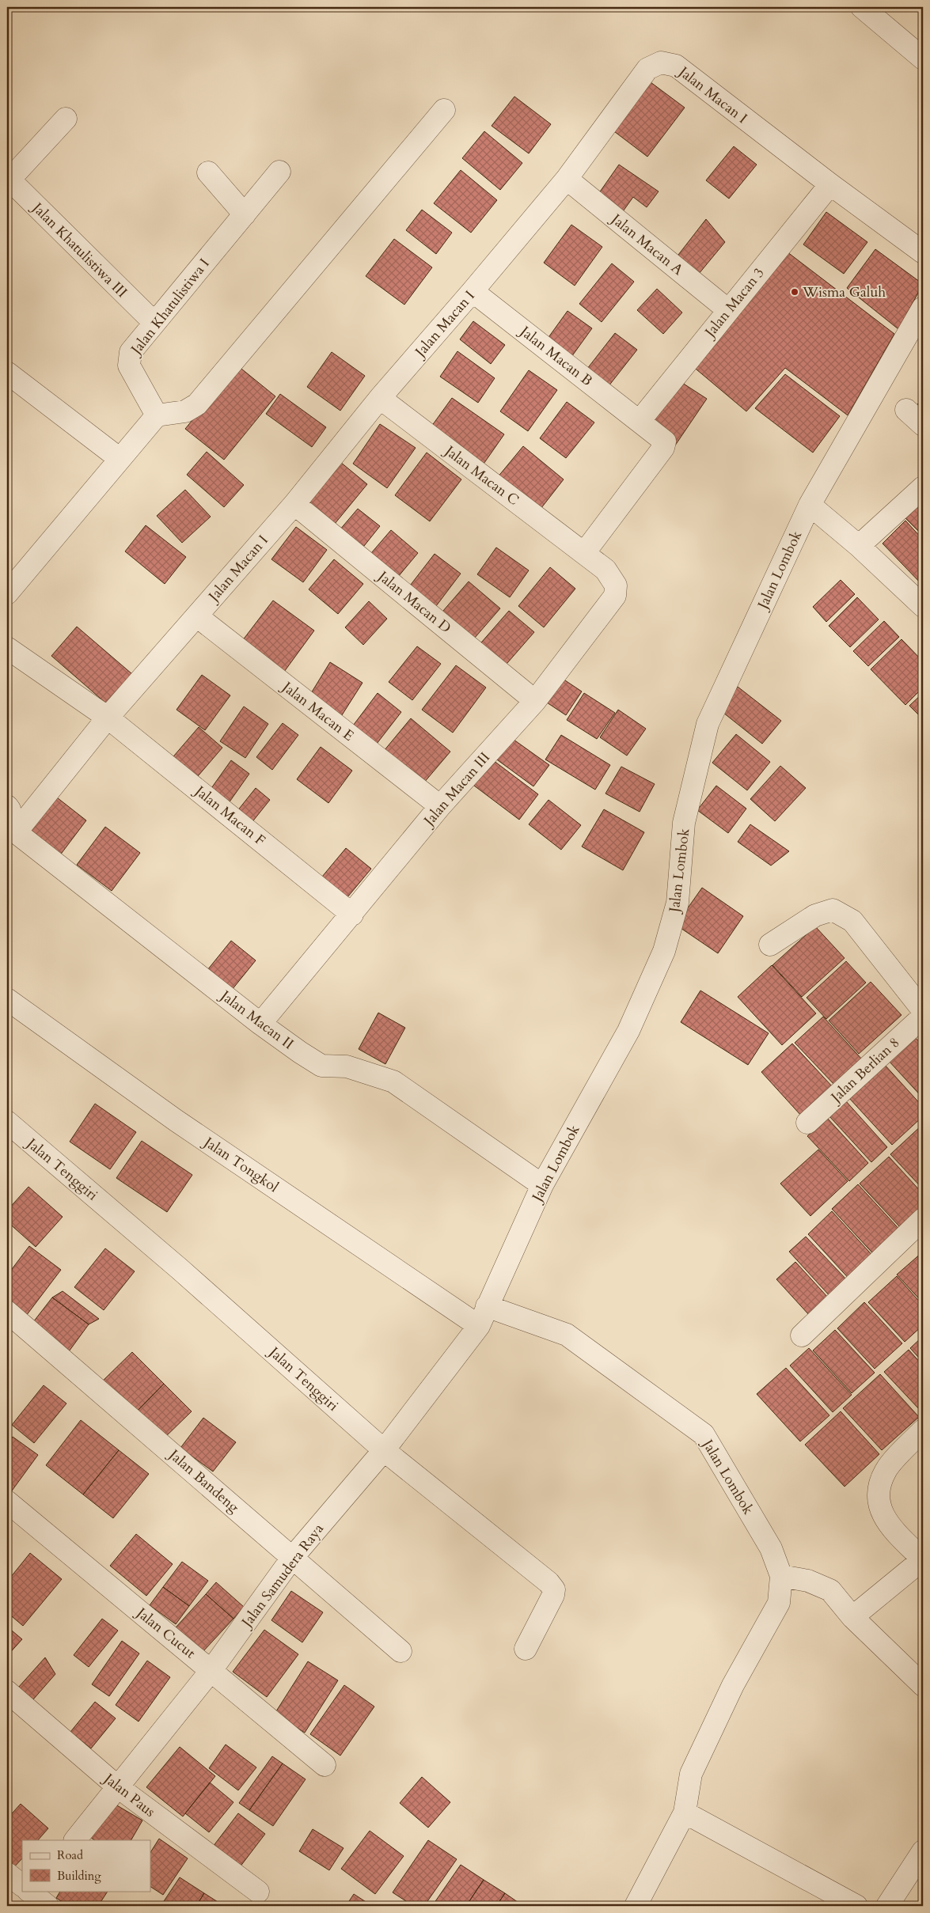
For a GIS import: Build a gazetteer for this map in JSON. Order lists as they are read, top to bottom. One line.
{"streets":{"street":["Jalan Macan I","Jalan Macan A","Jalan Khatulistiwa III","Jalan Macan 3","Jalan Khatulistiwa I","Jalan Macan B","Jalan Macan C","Jalan Lombok","Jalan Macan D","Jalan Macan E","Jalan Macan III","Jalan Macan F","Jalan Macan II","Jalan Berlian 8","Jalan Tongkol","Jalan Tenggiri","Jalan Bandeng","Jalan Samudera Raya","Jalan Cucut","Jalan Paus"]},"crossings":[["Jalan Macan I","Jalan Macan A"],["Jalan Macan I","Jalan Macan 3"],["Jalan Macan I","Jalan Macan B"],["Jalan Macan I","Jalan Macan C"],["Jalan Macan I","Jalan Macan D"],["Jalan Macan I","Jalan Macan E"],["Jalan Macan I","Jalan Macan F"],["Jalan Macan I","Jalan Macan II"],["Jalan Macan A","Jalan Macan 3"],["Jalan Khatulistiwa III","Jalan Khatulistiwa I"],["Jalan Macan 3","Jalan Macan B"],["Jalan Macan C","Jalan Macan III"],["Jalan Lombok","Jalan Macan II"],["Jalan Lombok","Jalan Samudera Raya"],["Jalan Macan D","Jalan Macan III"],["Jalan Macan E","Jalan Macan III"],["Jalan Macan III","Jalan Macan F"],["Jalan Macan III","Jalan Macan II"],["Jalan Tongkol","Jalan Samudera Raya"],["Jalan Tenggiri","Jalan Samudera Raya"],["Jalan Bandeng","Jalan Samudera Raya"],["Jalan Samudera Raya","Jalan Cucut"],["Jalan Samudera Raya","Jalan Paus"]],"places":["Wisma Galuh"],"legend":["Road","Building"]}
